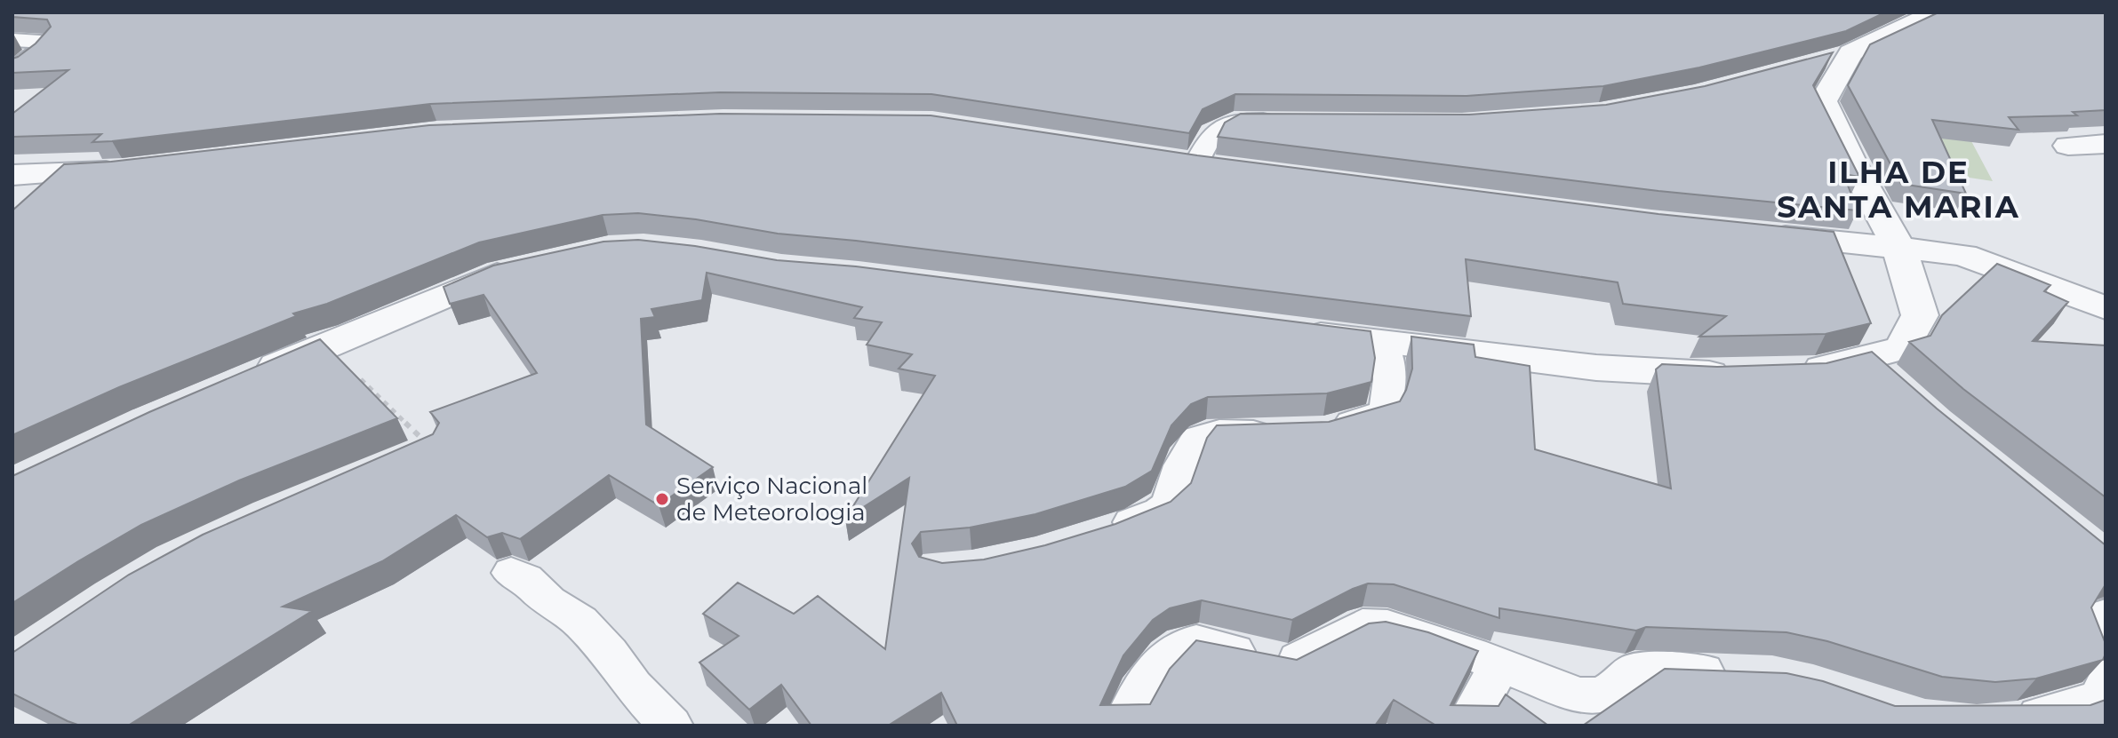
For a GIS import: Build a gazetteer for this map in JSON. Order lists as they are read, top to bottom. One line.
{"districts":["ILHA DE SANTA MARIA"],"places":["Serviço Nacional de Meteorologia"]}
